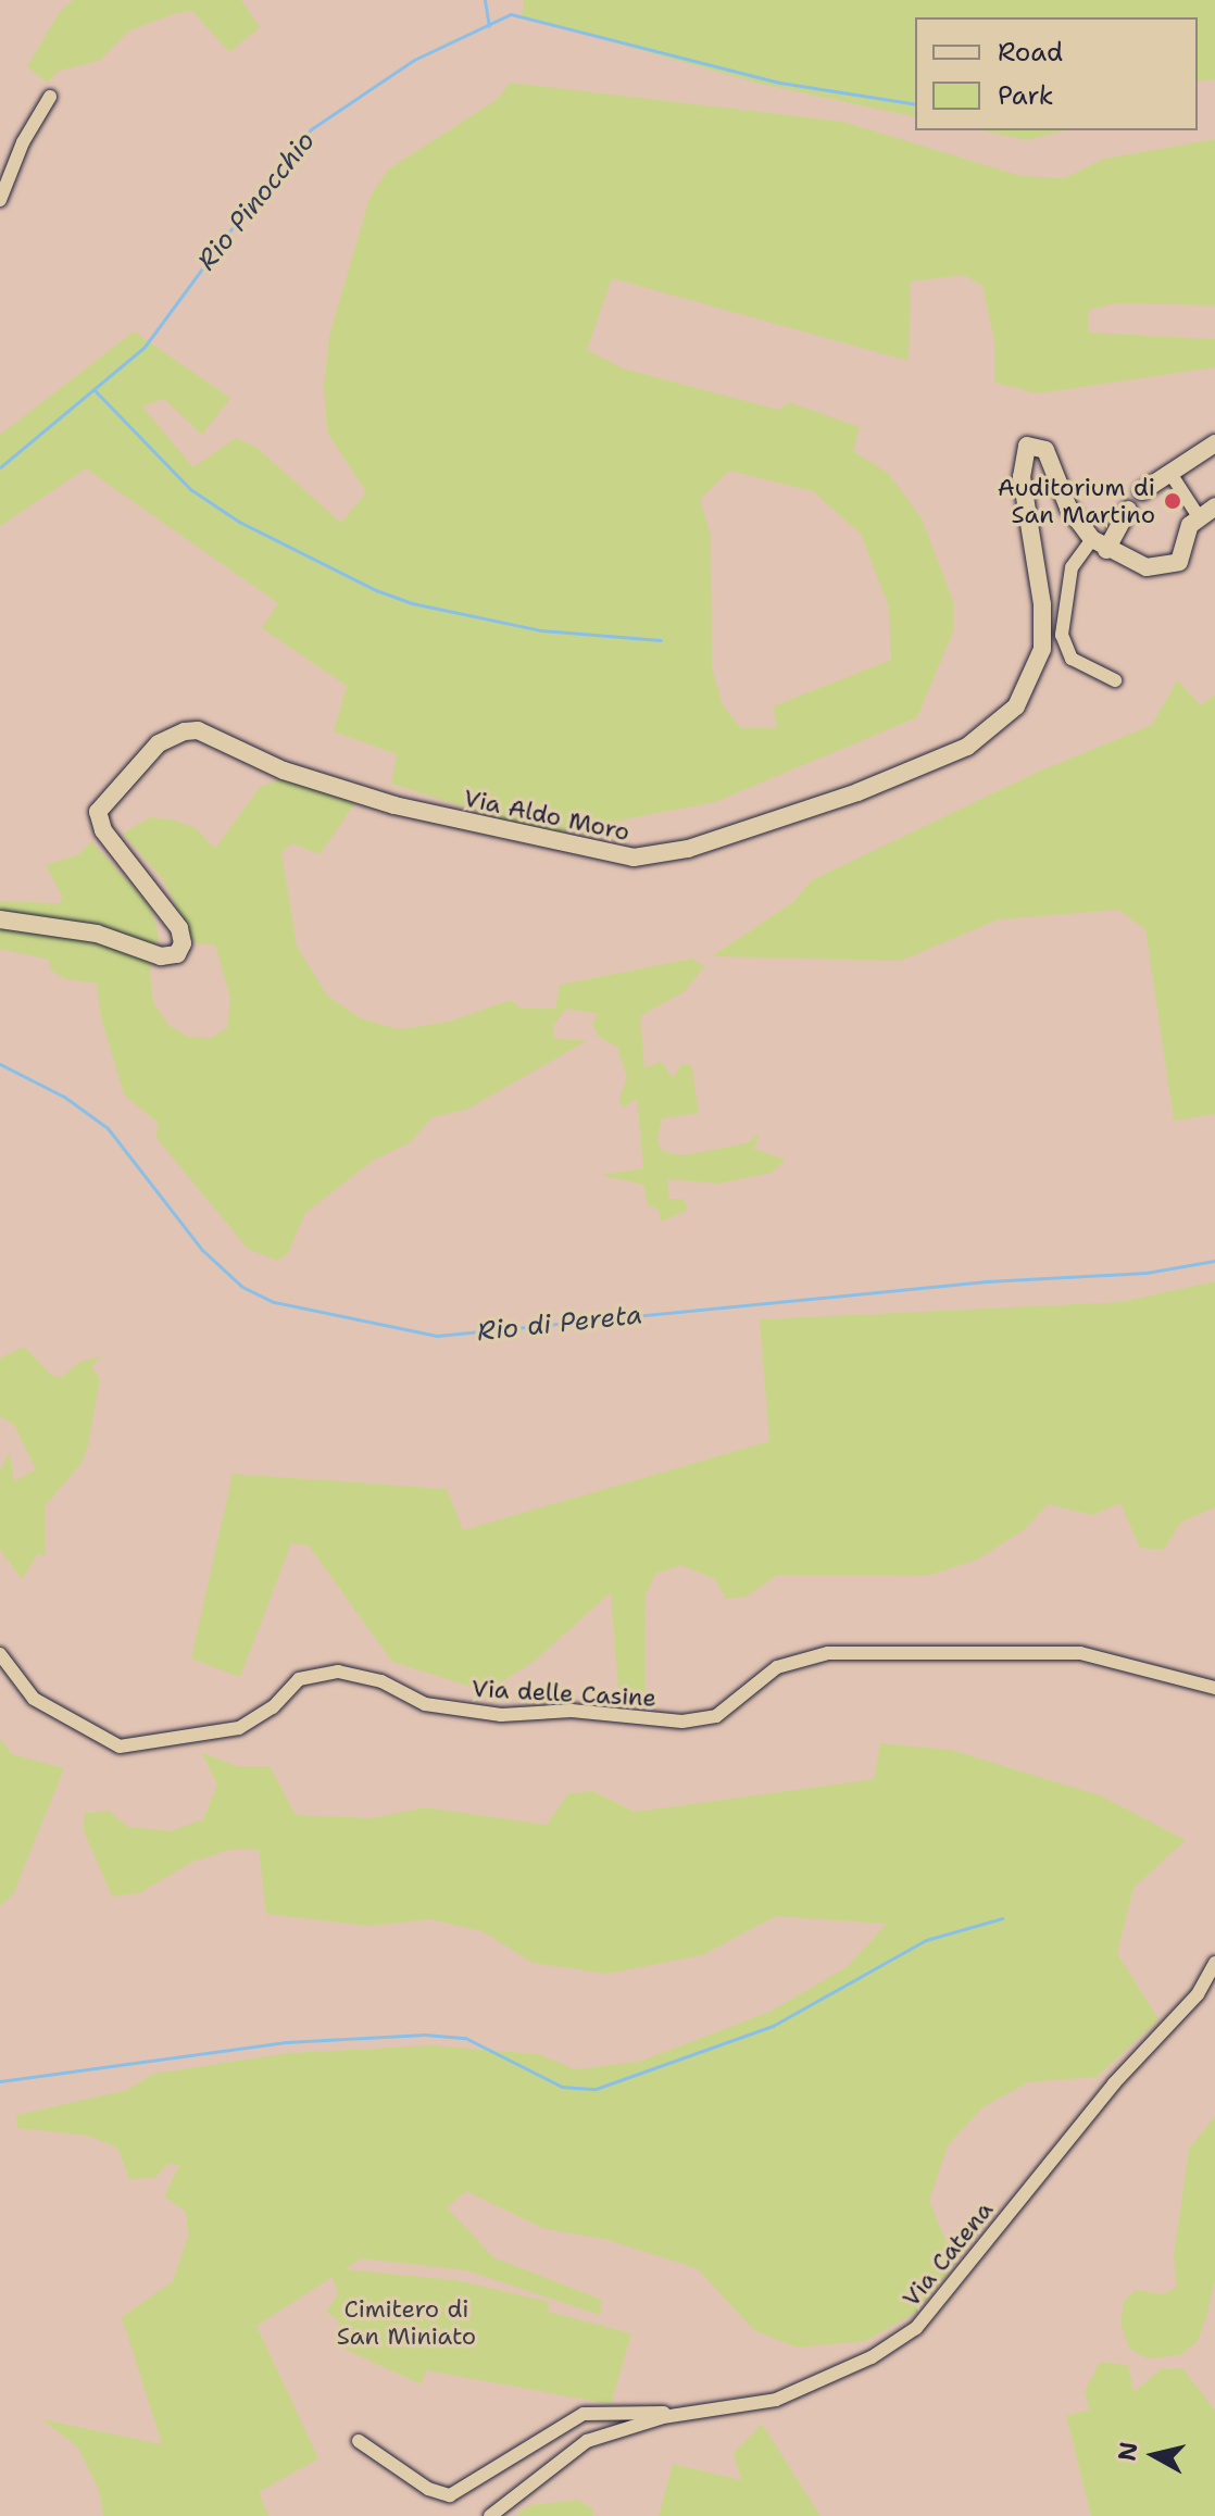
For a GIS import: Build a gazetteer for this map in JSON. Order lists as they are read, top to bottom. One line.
{"streets":{"main road":["Via Aldo Moro"],"street":["Via delle Casine","Via Catena"]},"water":["Rio Pinocchio","Rio di Pereta"],"parks":["Cimitero di San Miniato"],"places":["Auditorium di San Martino"],"legend":["Road","Park"],"north":"left"}
